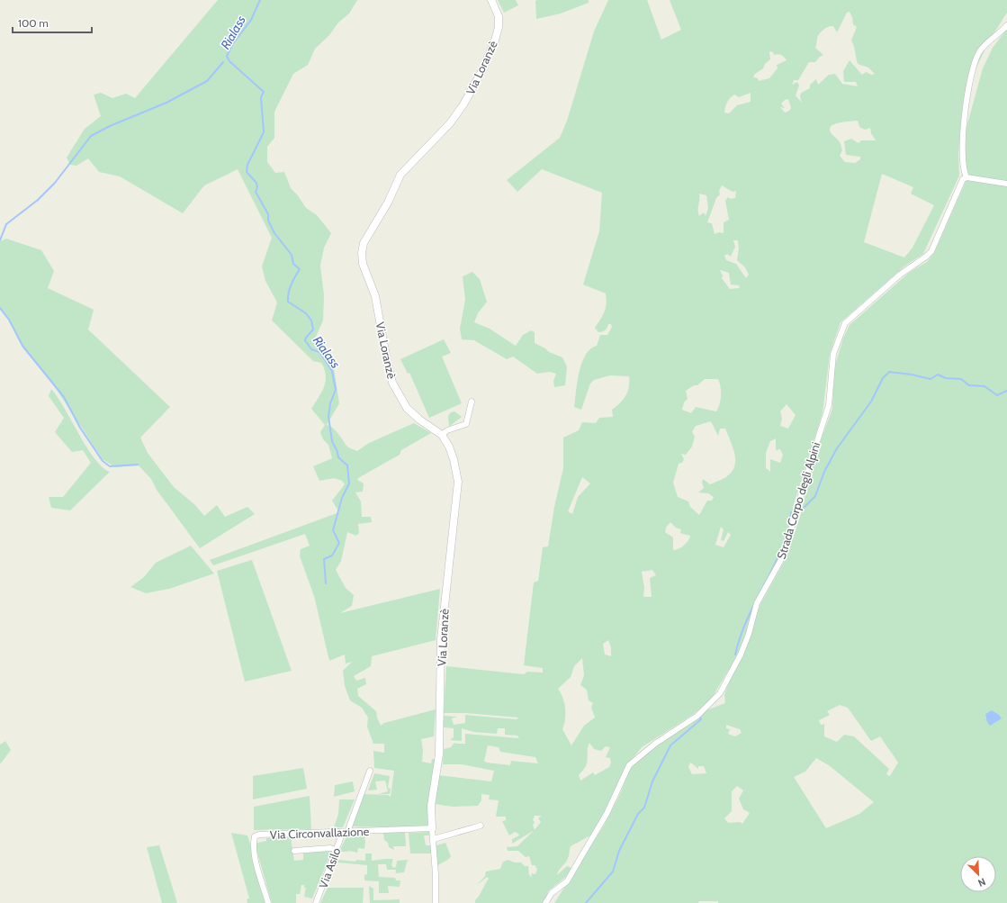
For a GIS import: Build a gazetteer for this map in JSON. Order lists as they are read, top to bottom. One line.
{"streets":{"street":["Via Loranzè","Strada Corpo degli Alpini","Via Circonvallazione","Via Asilo"]},"crossings":[["Via Loranzè","Via Circonvallazione"],["Via Circonvallazione","Via Asilo"]],"water":["Rialass"],"scale_bar":"100 m","north":"bottom right"}
